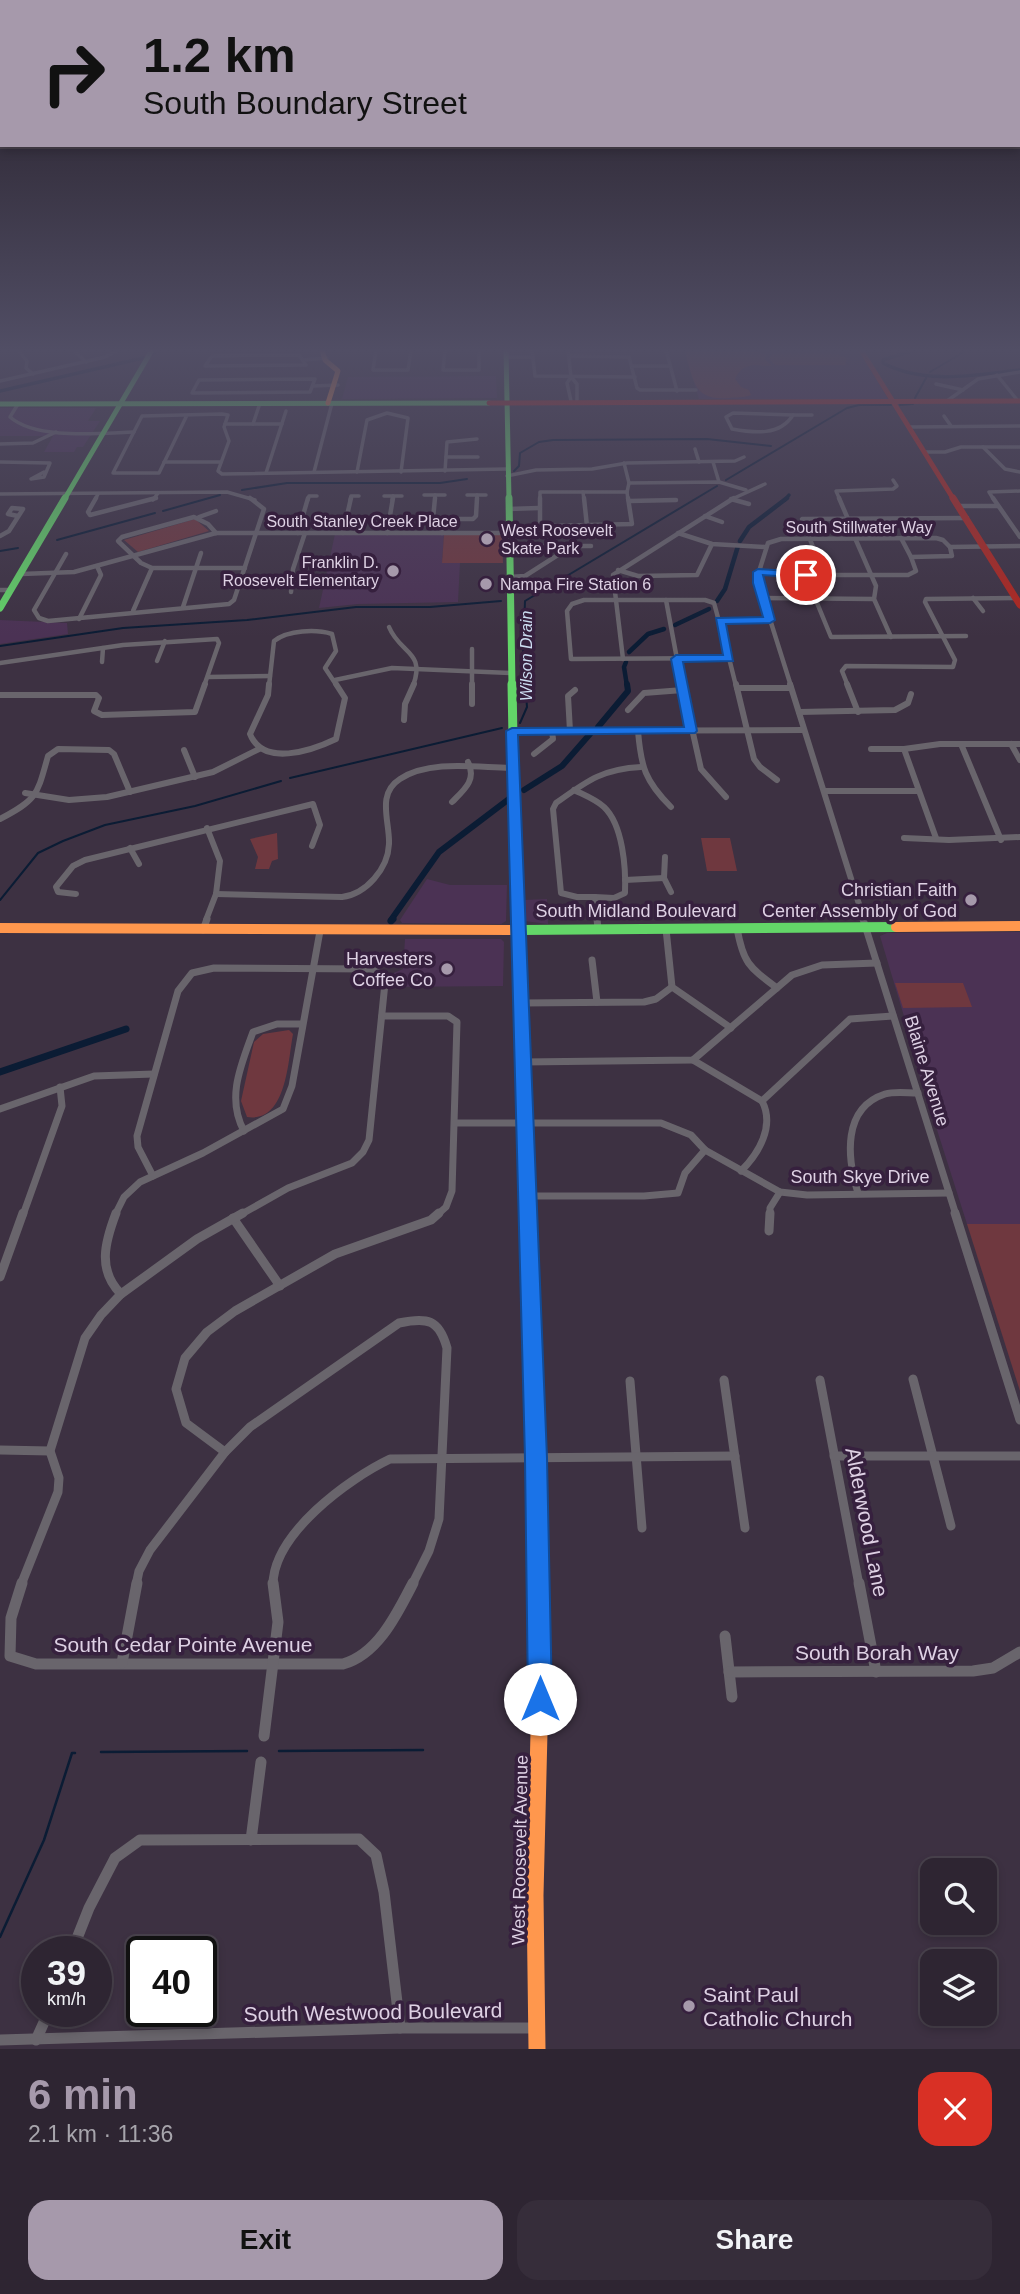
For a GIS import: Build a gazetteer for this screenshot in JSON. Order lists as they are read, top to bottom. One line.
{"streets":{"main road":["South Midland Boulevard","West Roosevelt Avenue"],"street":["South Stanley Creek Place","South Stillwater Way","Blaine Avenue","South Skye Drive","Alderwood Lane","South Cedar Pointe Avenue","South Borah Way","South Westwood Boulevard"]},"crossings":[["South Stanley Creek Place","West Roosevelt Avenue"],["South Midland Boulevard","Blaine Avenue"],["South Midland Boulevard","West Roosevelt Avenue"],["Blaine Avenue","South Skye Drive"],["South Skye Drive","West Roosevelt Avenue"],["Alderwood Lane","South Borah Way"],["West Roosevelt Avenue","South Westwood Boulevard"]],"water":["Wilson Drain"],"places":["West Roosevelt Skate Park","Franklin D. Roosevelt Elementary","Nampa Fire Station 6","Christian Faith Center Assembly of God","Harvesters Coffee Co","Saint Paul Catholic Church"],"page":{"turn":["1.2 km","South Boundary Street"],"speed":"39 km/h","limit":"40","heading":["6 min","2.1 km · 11:36"],"buttons":["Exit","Share"]}}
